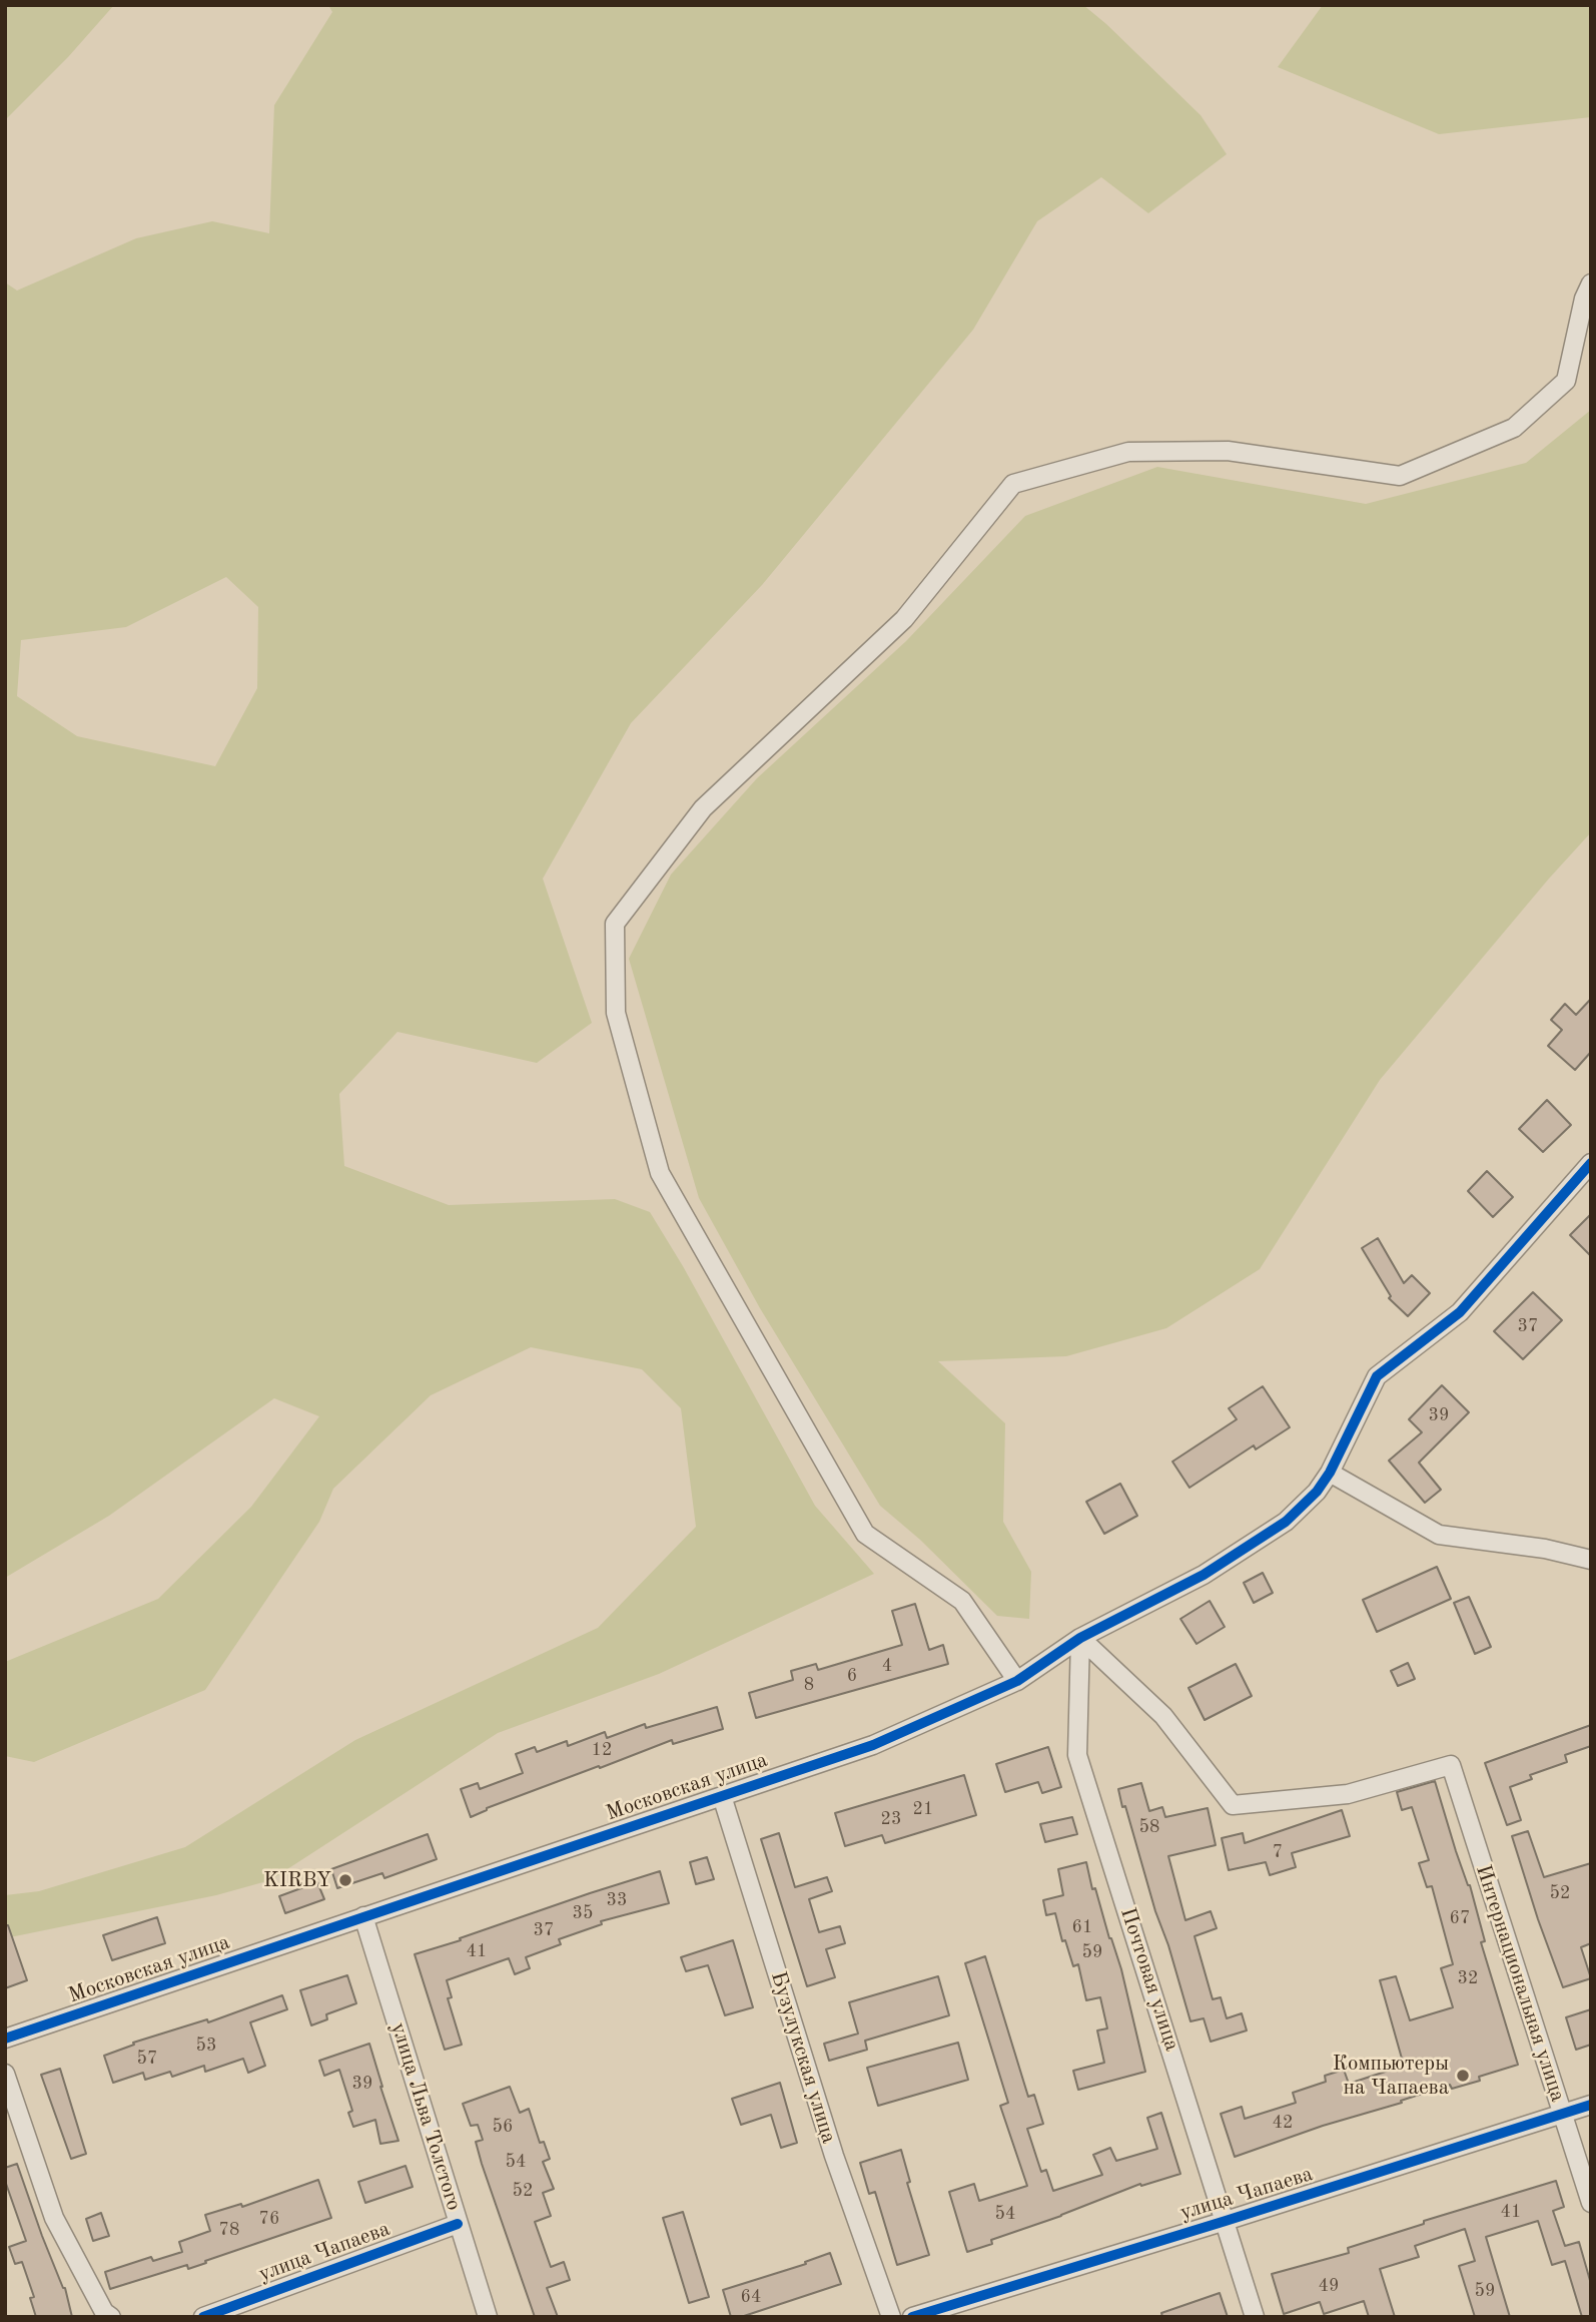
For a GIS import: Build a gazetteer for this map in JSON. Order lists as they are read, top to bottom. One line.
{"streets":{"street":["Московская улица","Почтовая улица","Интернациональная улица","Бузулукская улица","улица Льва Толстого","улица Чапаева"]},"crossings":[["Московская улица","Почтовая улица"],["Московская улица","Интернациональная улица"],["Московская улица","Бузулукская улица"],["Московская улица","улица Льва Толстого"],["Почтовая улица","Интернациональная улица"],["Почтовая улица","улица Чапаева"],["Интернациональная улица","улица Чапаева"],["улица Льва Толстого","улица Чапаева"]],"places":["KIRBY","Компьютеры на Чапаева"],"house_numbers":["37","39","4","6","8","12","21","23","58","7","52","33","35","67","61","37","41","59","32","53","57","39","42","56","54","52","41","54","76","78","49","59","64"]}
